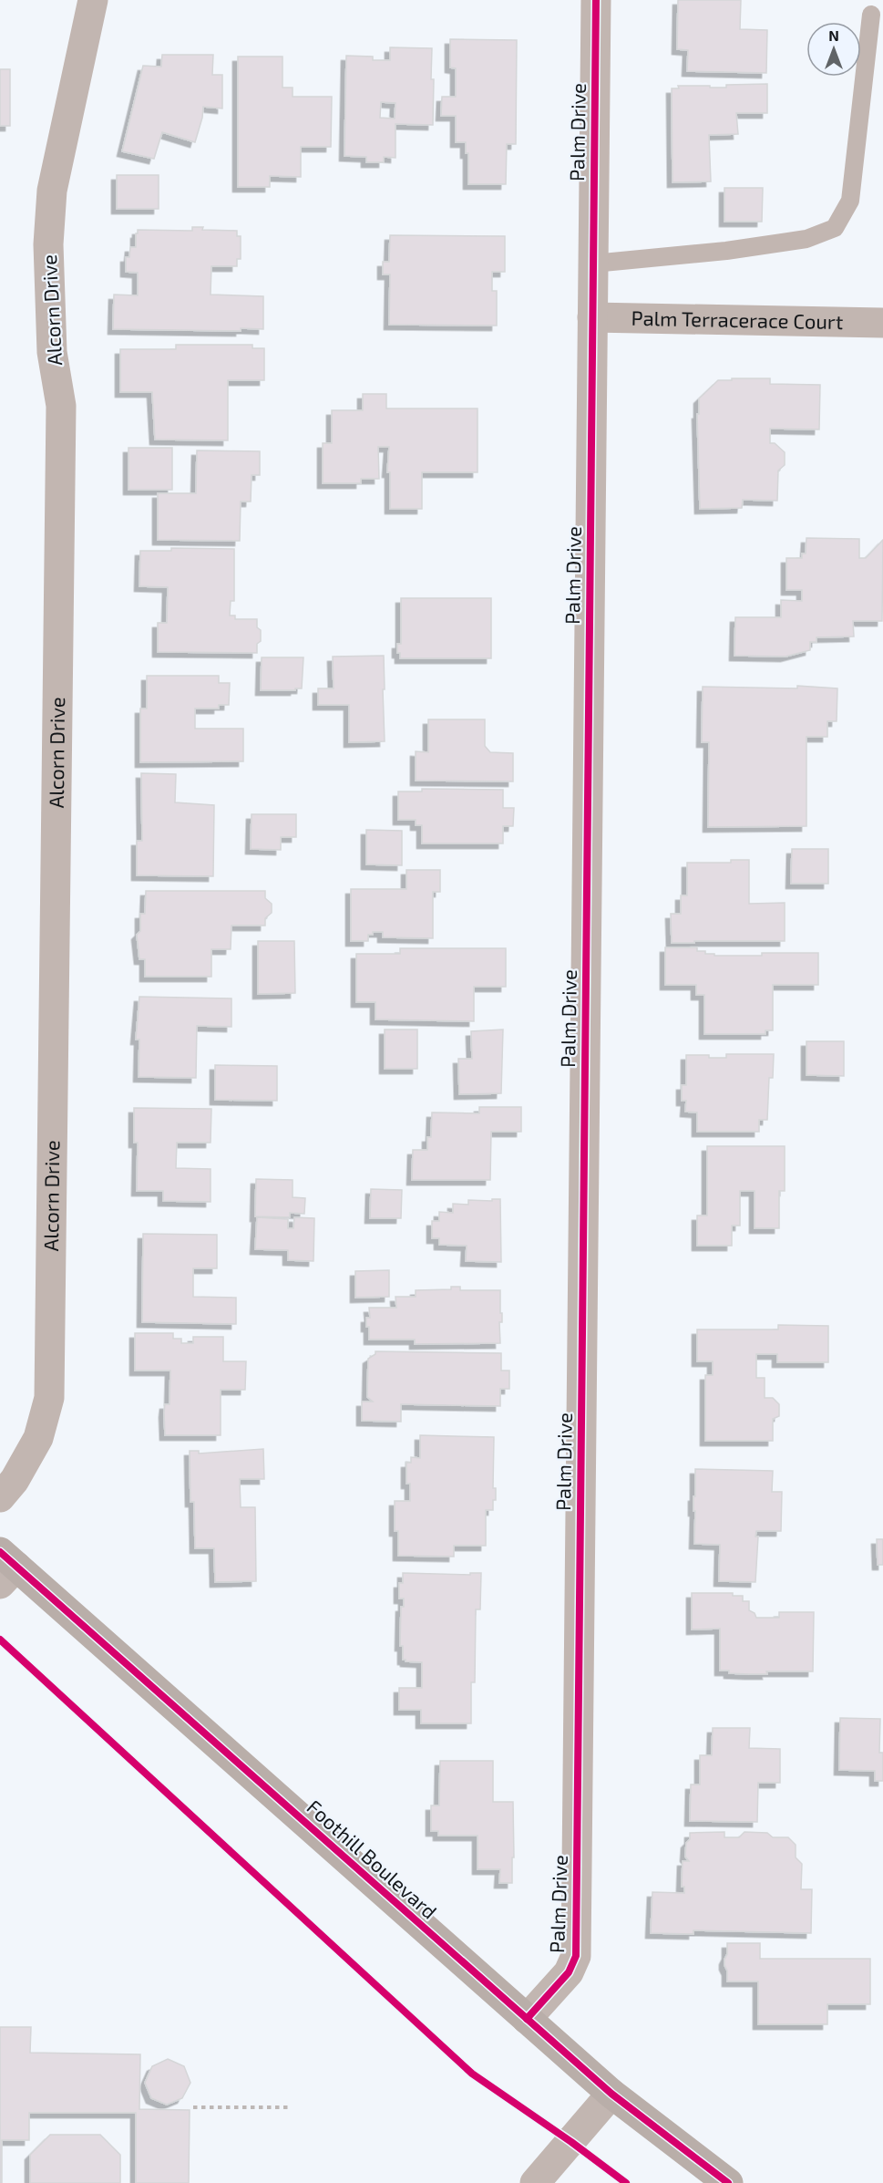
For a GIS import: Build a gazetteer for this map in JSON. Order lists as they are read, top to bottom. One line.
{"streets":{"main road":["Foothill Boulevard"],"street":["Palm Drive","Alcorn Drive","Palm Terracerace Court"]},"crossings":[["Palm Drive","Palm Terracerace Court"],["Palm Drive","Foothill Boulevard"]],"north":"top"}
